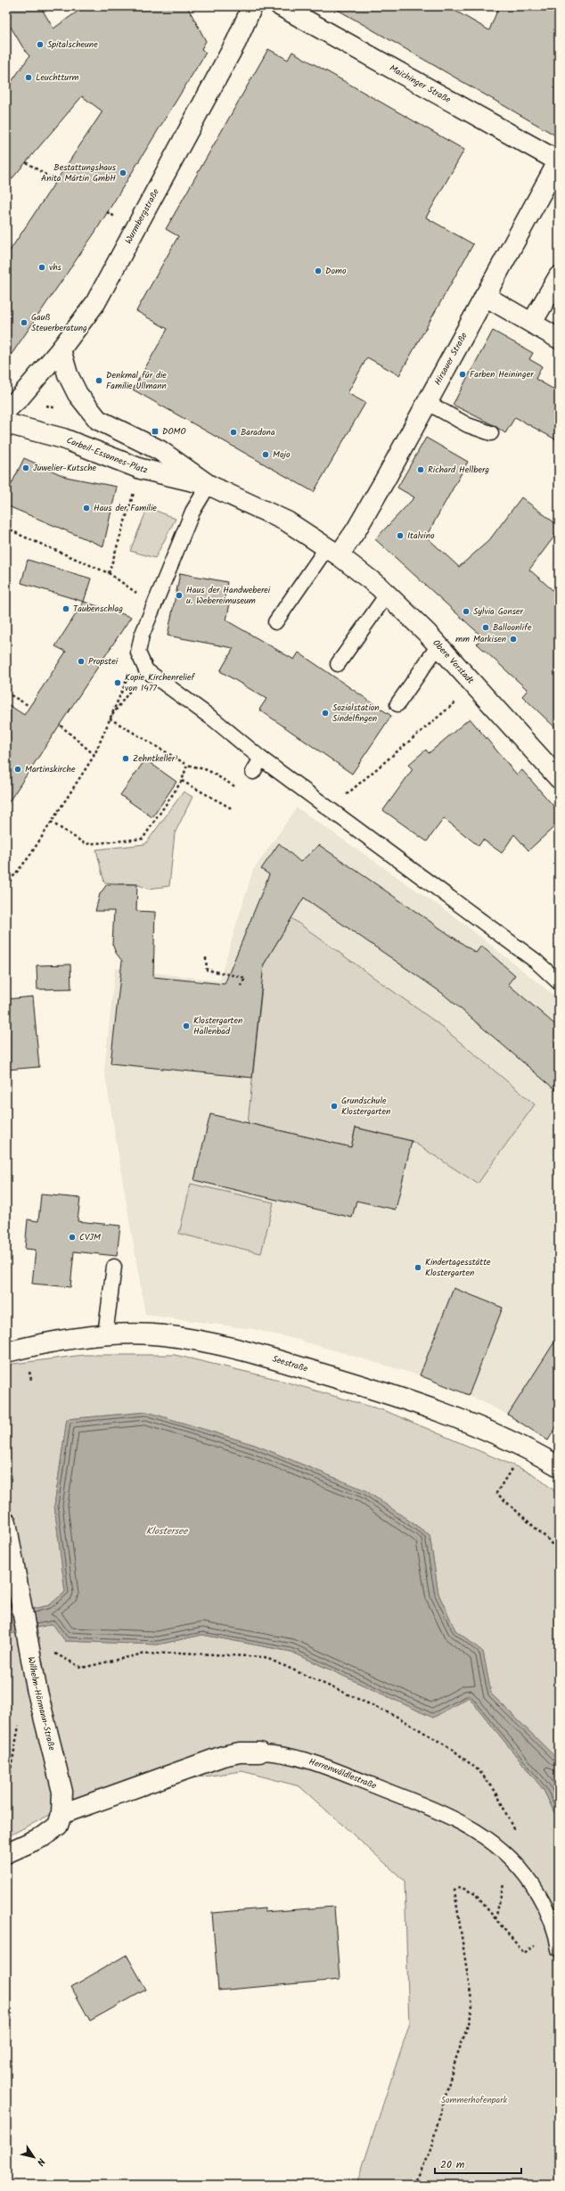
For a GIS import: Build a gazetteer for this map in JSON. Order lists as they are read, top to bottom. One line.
{"streets":{"street":["Maichinger Straße","Wurmbergstraße","Hirsauer Straße","Corbeil-Essonnes-Platz","Obere Vorstadt","Seestraße","Wilhelm-Hörmann-Straße","Herrenwäldlestraße"]},"crossings":[["Maichinger Straße","Hirsauer Straße"],["Wurmbergstraße","Corbeil-Essonnes-Platz"],["Hirsauer Straße","Corbeil-Essonnes-Platz"],["Hirsauer Straße","Obere Vorstadt"],["Corbeil-Essonnes-Platz","Obere Vorstadt"],["Wilhelm-Hörmann-Straße","Herrenwäldlestraße"]],"water":["Klostersee"],"parks":["Sommerhofenpark"],"places":{"other":["Spitalscheune","Leuchtturm","Bestattungshaus Anita Märtin GmbH","vhs","Domo","Gauß Steuerberatung","Farben Heininger","Denkmal für die Familie Ullmann","Baradona","Mojo","Juwelier-Kutsche","Richard Hellberg","Haus der Familie","Italvino","Haus der Handweberei u. Webereimuseum","Taubenschlag","Sylvia Gonser","Balloonlife","mm Markisen","Propstei","Kopie Kirchenrelief von 1477","Sozialstation Sindelfingen","Zehntkeller","Martinskirche","Klostergarten Hallenbad","Grundschule Klostergarten","CVJM","Kindertagesstätte Klostergarten"],"transit":["DOMO"]},"scale_bar":"20 m","north":"bottom right"}
